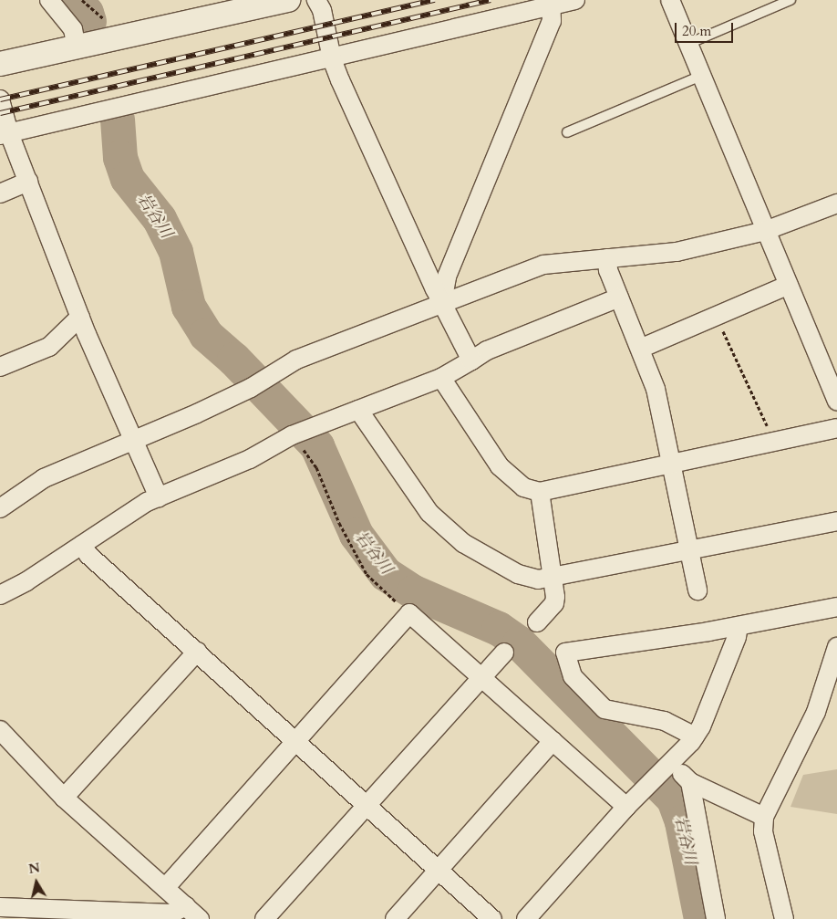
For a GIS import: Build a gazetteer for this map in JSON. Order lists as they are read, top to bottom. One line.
{"water":["岩谷川"],"scale_bar":"20 m","north":"top"}
